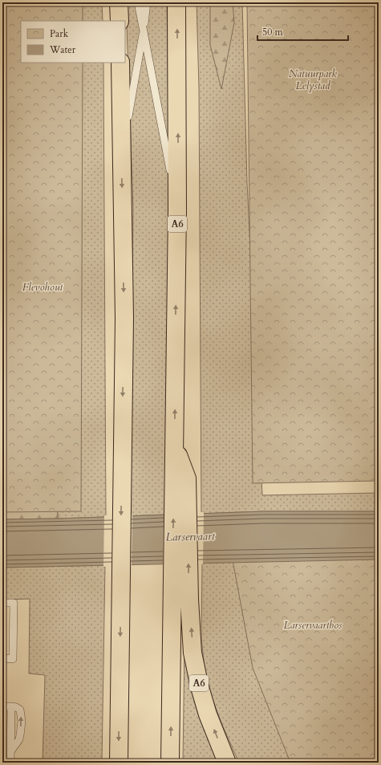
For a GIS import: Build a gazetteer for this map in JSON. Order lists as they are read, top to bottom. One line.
{"streets":{"highway":["A6"]},"water":["Larservaart"],"parks":["Natuurpark Lelystad","Flevohout","Larservaartbos"],"legend":["Park","Water"],"scale_bar":"50 m"}
